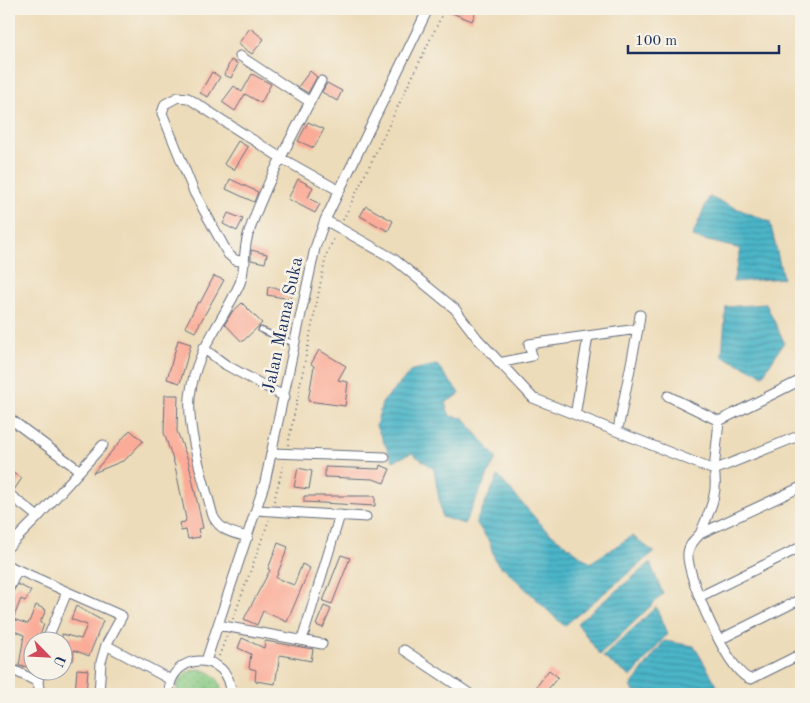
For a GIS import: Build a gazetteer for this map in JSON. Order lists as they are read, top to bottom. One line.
{"streets":{"street":["Jalan Mama Suka"]},"scale_bar":"100 m","north":"bottom right"}
